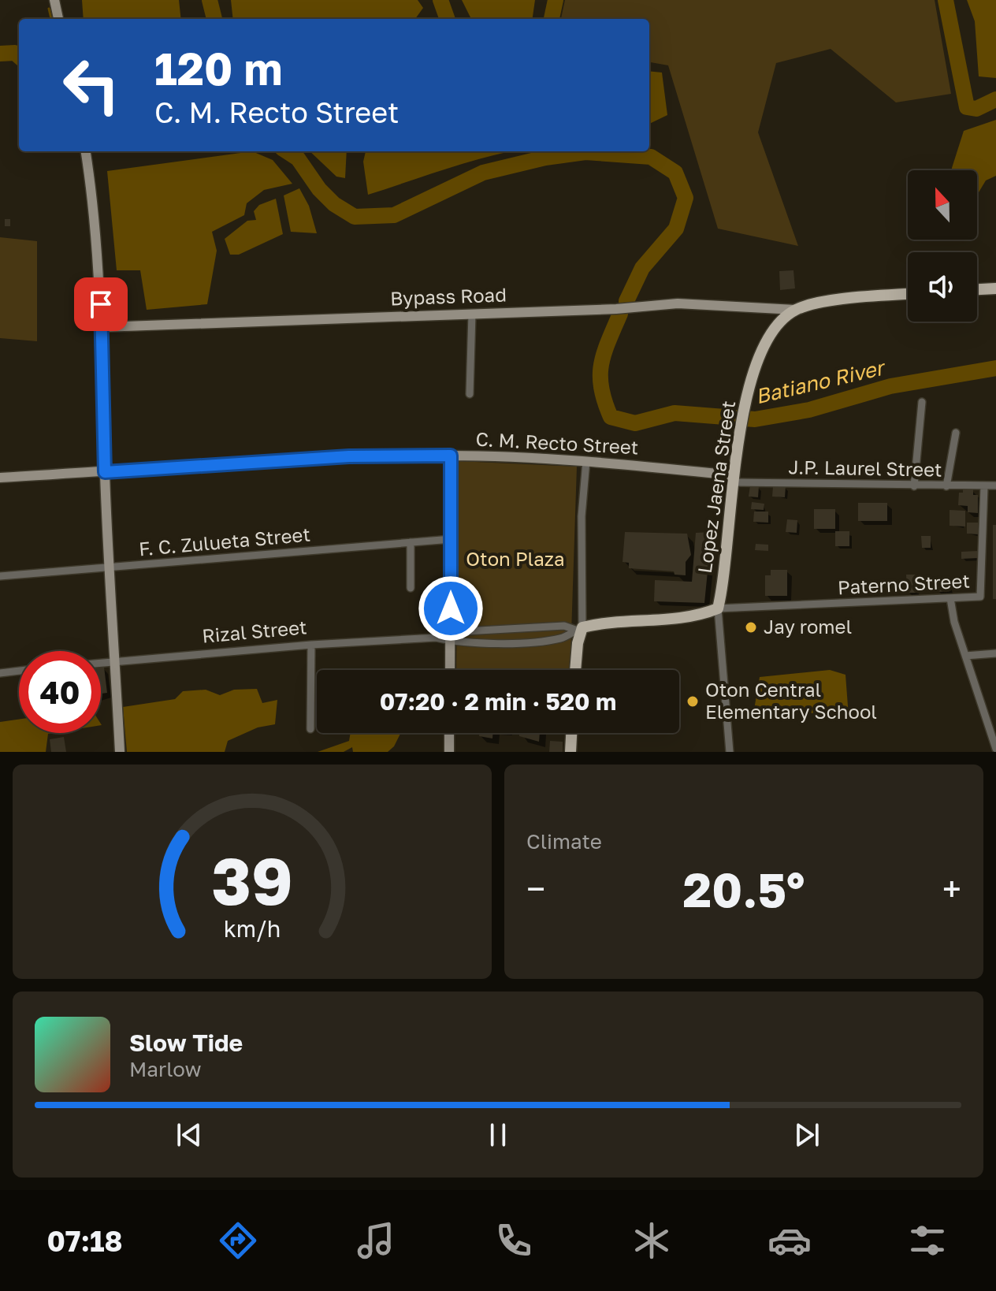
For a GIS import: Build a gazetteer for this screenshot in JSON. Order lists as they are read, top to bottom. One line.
{"streets":{"main road":["Bypass Road","C. M. Recto Street","Lopez Jaena Street","Rizal Street"],"street":["J.P. Laurel Street","F. C. Zulueta Street","Paterno Street"]},"crossings":[["Bypass Road","Lopez Jaena Street"],["C. M. Recto Street","J.P. Laurel Street"],["C. M. Recto Street","Lopez Jaena Street"],["J.P. Laurel Street","Lopez Jaena Street"],["J.P. Laurel Street","Paterno Street"],["Lopez Jaena Street","Paterno Street"],["Lopez Jaena Street","Rizal Street"],["Paterno Street","Rizal Street"]],"water":["Batiano River"],"parks":["Oton Plaza"],"places":["Jay romel","Oton Central Elementary School"],"north":"top","page":{"turn":["120 m","C. M. Recto Street"],"limit":"40","trip":"07:20 · 2 min · 520 m","tile":"Climate","heat":["−","20.5°","+"],"song":["Slow Tide","Marlow"],"tabs":"07:18","gauge":["39","km/h"]}}
